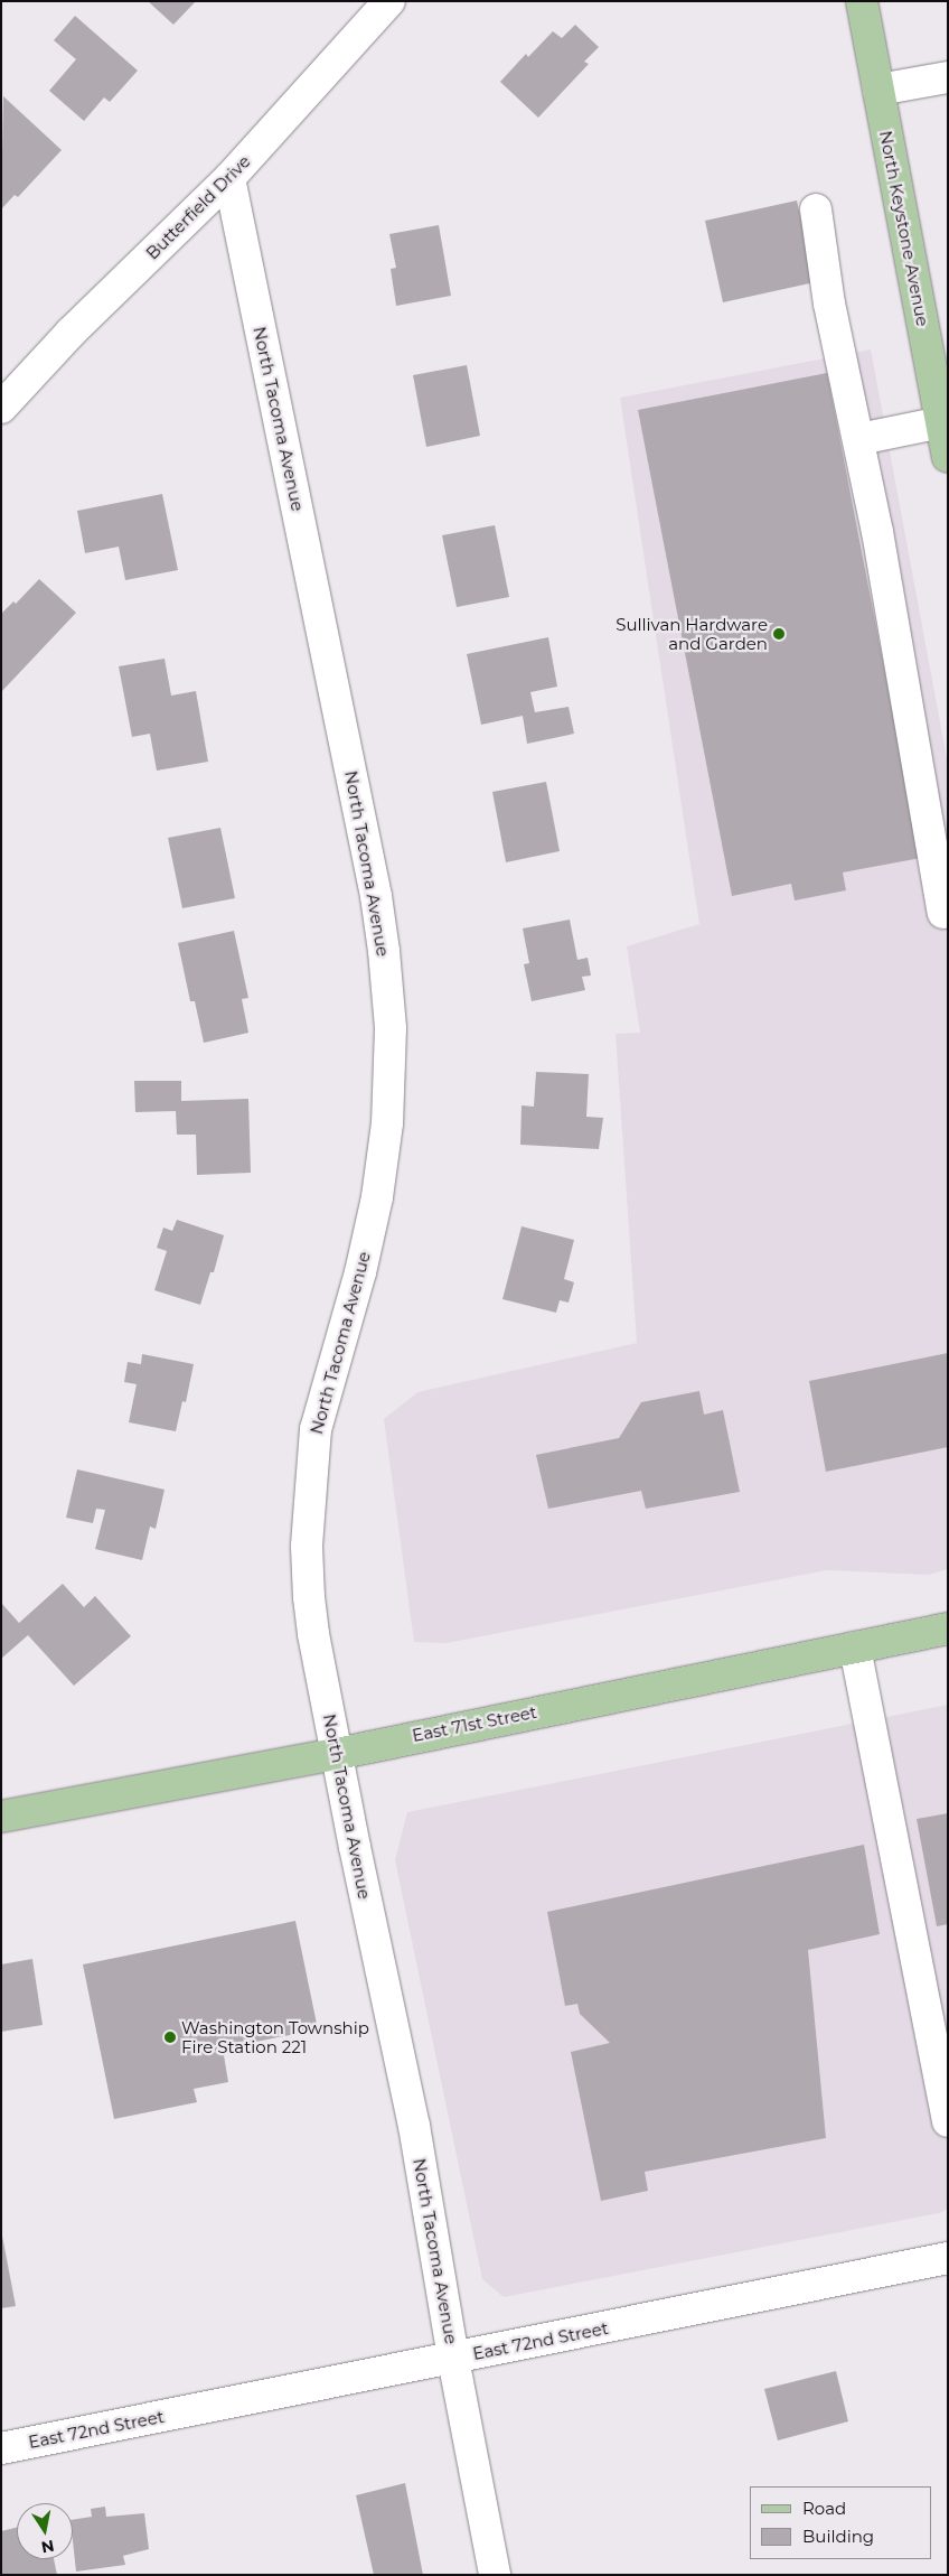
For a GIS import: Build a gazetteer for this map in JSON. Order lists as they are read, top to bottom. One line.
{"streets":{"main road":["North Keystone Avenue","East 71st Street"],"street":["Butterfield Drive","North Tacoma Avenue","East 72nd Street"]},"crossings":[["Butterfield Drive","North Tacoma Avenue"],["North Tacoma Avenue","East 71st Street"],["North Tacoma Avenue","East 72nd Street"]],"places":["Sullivan Hardware and Garden","Washington Township Fire Station 221"],"legend":["Road","Building"],"north":"bottom"}
